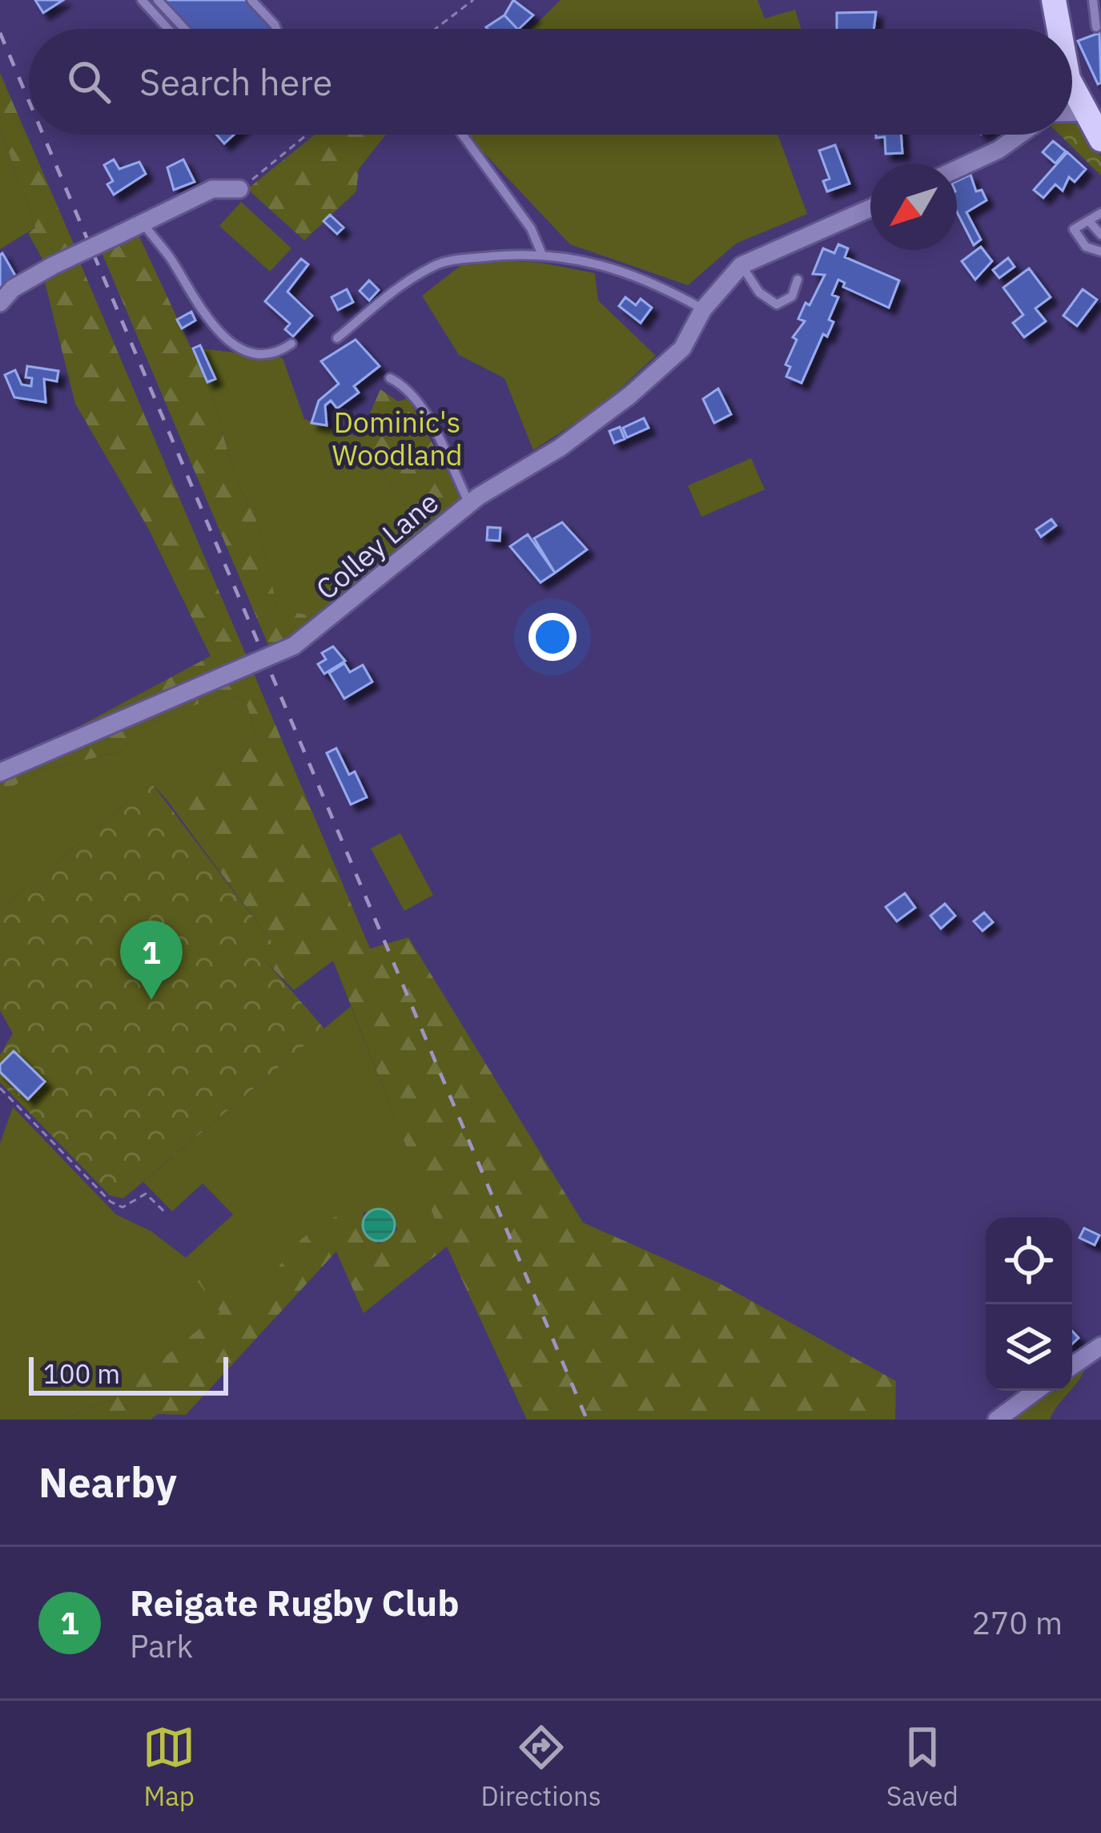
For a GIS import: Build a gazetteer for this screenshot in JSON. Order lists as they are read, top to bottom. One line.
{"streets":{"street":["Colley Lane"]},"parks":["Dominic's Woodland"],"scale_bar":"100 m","north":"bottom left","page":{"search":"Search here","pins":"1","scale":"100 m","heading":"Nearby","list":[{"mark":"1","name":"Reigate Rugby Club","note":"Park","value":"270 m"}],"nav":["Map","Directions","Saved"]}}
